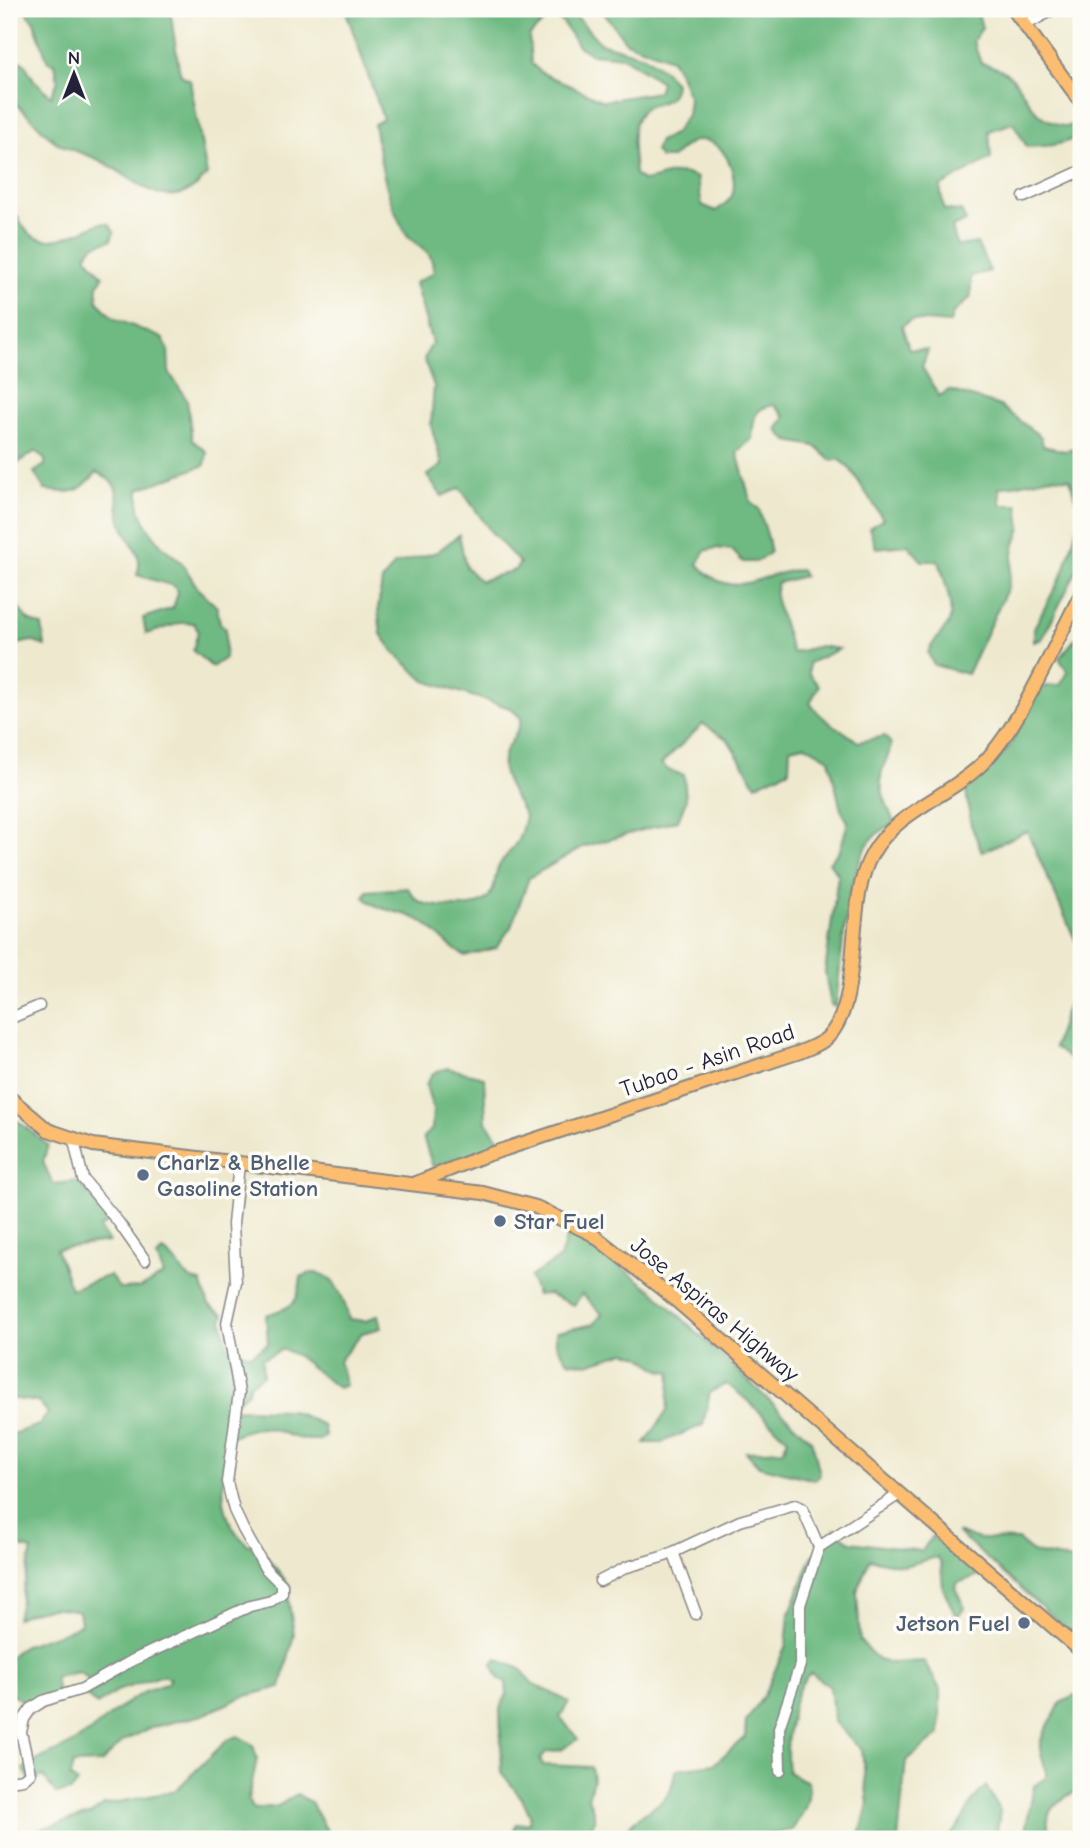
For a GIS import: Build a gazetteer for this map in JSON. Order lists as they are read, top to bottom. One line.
{"streets":{"main road":["Tubao - Asin Road","Jose Aspiras Highway"]},"crossings":[["Tubao - Asin Road","Jose Aspiras Highway"]],"places":["Charlz & Bhelle Gasoline Station","Star Fuel","Jetson Fuel"],"north":"top"}
